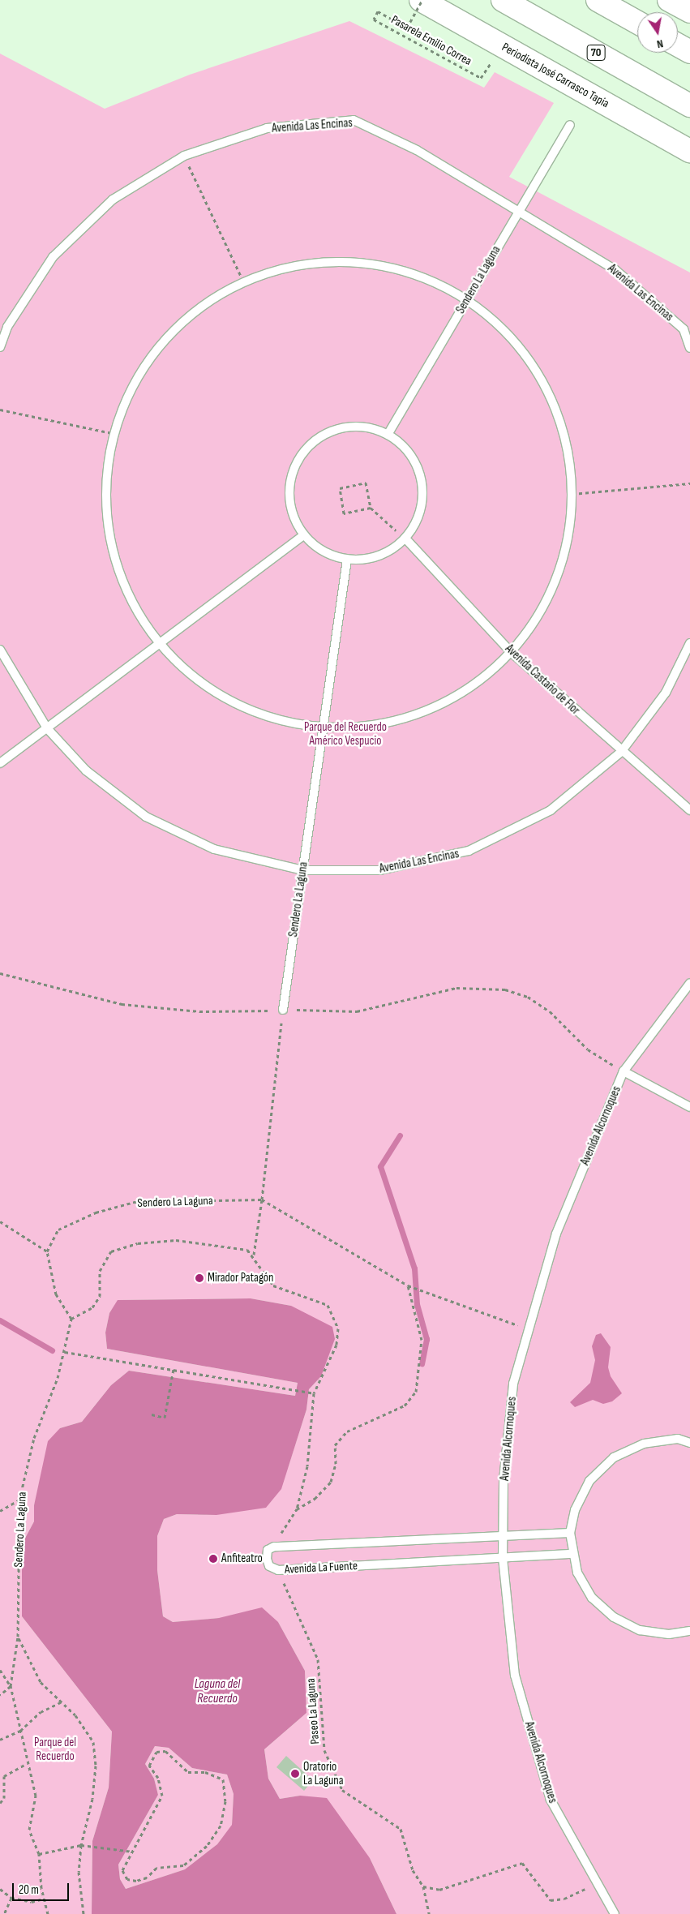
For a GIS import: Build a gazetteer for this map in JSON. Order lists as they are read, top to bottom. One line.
{"streets":{"main road":["70","Periodista José Carrasco Tapia"],"lane":["Avenida Las Encinas","Sendero La Laguna","Avenida Castaño de Flor","Avenida Alcornoques","Avenida La Fuente"],"path":["Pasarela Emilio Correa","Paseo La Laguna"]},"crossings":[["Pasarela Emilio Correa","Periodista José Carrasco Tapia"],["Avenida Las Encinas","Sendero La Laguna"],["Avenida Las Encinas","Avenida Castaño de Flor"],["Avenida Alcornoques","Avenida La Fuente"],["Avenida La Fuente","Paseo La Laguna"]],"water":["Laguna del Recuerdo"],"parks":["Parque del Recuerdo Américo Vespucio","Parque del Recuerdo"],"places":["Mirador Patagón","Anfiteatro","Oratorio La Laguna"],"scale_bar":"20 m","north":"bottom"}
